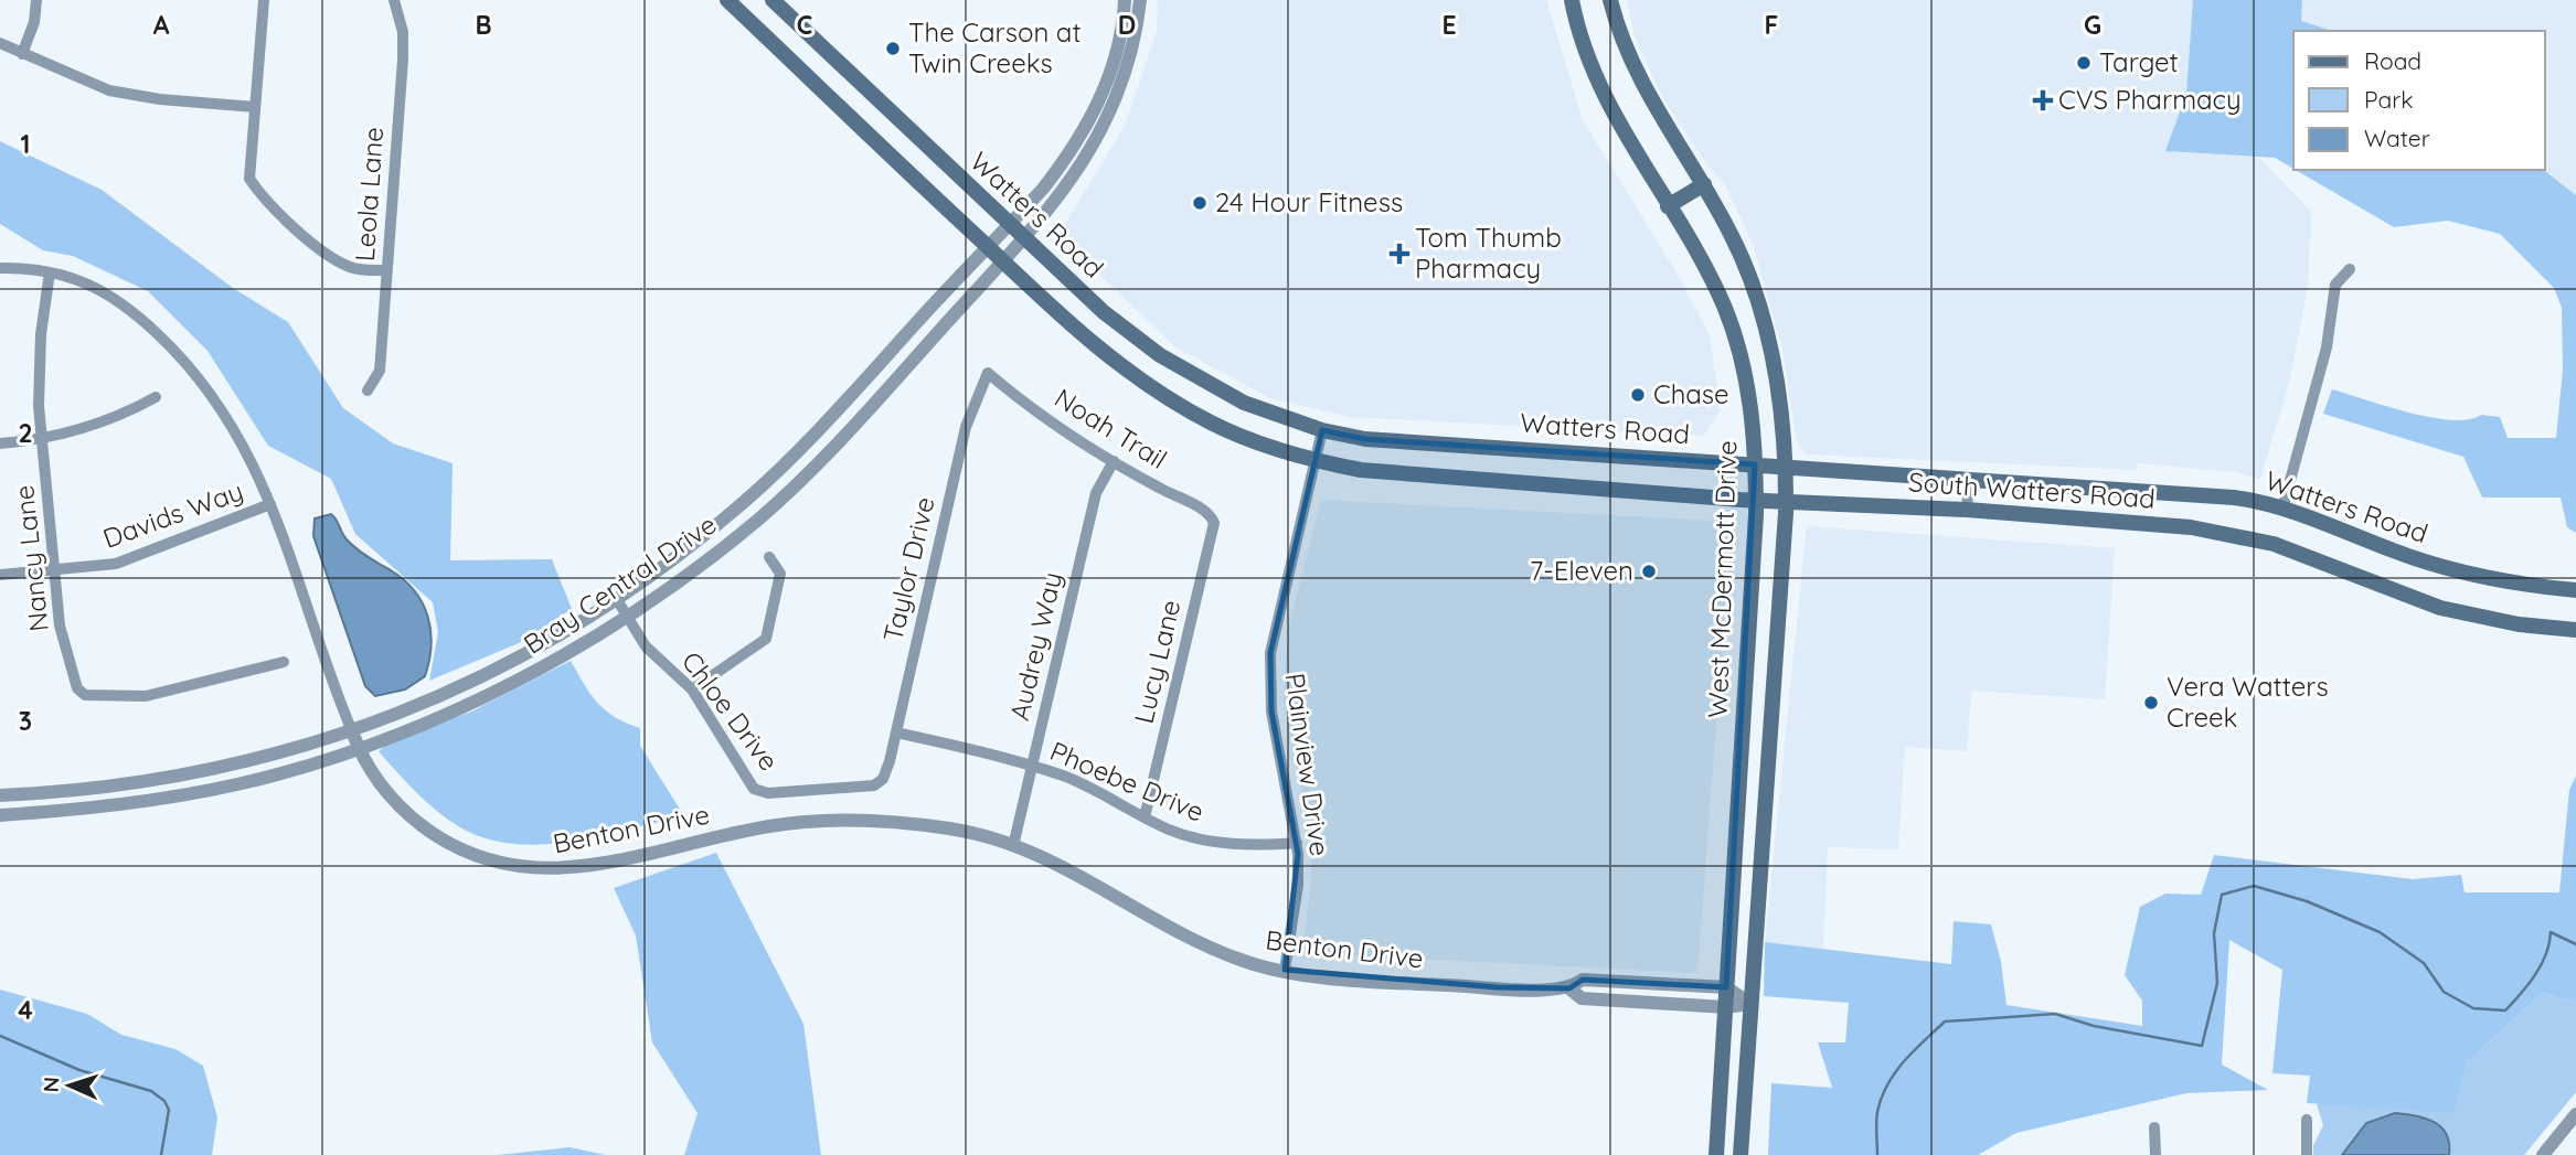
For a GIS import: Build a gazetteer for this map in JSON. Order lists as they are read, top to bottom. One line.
{"streets":{"main road":["Watters Road","South Watters Road","West McDermott Drive"],"street":["Leola Lane","Noah Trail","Davids Way","Nancy Lane","Taylor Drive","Bray Central Drive","Audrey Way","Lucy Lane","Chloe Drive","Plainview Drive","Phoebe Drive","Benton Drive"]},"crossings":[["Watters Road","South Watters Road"],["Watters Road","West McDermott Drive"],["Watters Road","Bray Central Drive"],["Watters Road","Plainview Drive"],["Noah Trail","Taylor Drive"],["Noah Trail","Audrey Way"],["Noah Trail","Lucy Lane"],["South Watters Road","West McDermott Drive"],["Davids Way","Nancy Lane"],["Davids Way","Benton Drive"],["Nancy Lane","Benton Drive"],["Taylor Drive","Chloe Drive"],["Taylor Drive","Phoebe Drive"],["West McDermott Drive","Benton Drive"],["Bray Central Drive","Chloe Drive"],["Bray Central Drive","Benton Drive"],["Audrey Way","Phoebe Drive"],["Audrey Way","Benton Drive"],["Lucy Lane","Phoebe Drive"],["Plainview Drive","Phoebe Drive"],["Plainview Drive","Benton Drive"]],"places":{"other":["The Carson at Twin Creeks","Target","24 Hour Fitness","Chase","7-Eleven","Vera Watters Creek"],"health":["CVS Pharmacy","Tom Thumb Pharmacy"]},"legend":["Road","Park","Water"],"north":"left","grid":{"columns":["A","B","C","D","E","F","G"],"rows":["1","2","3","4"]}}
